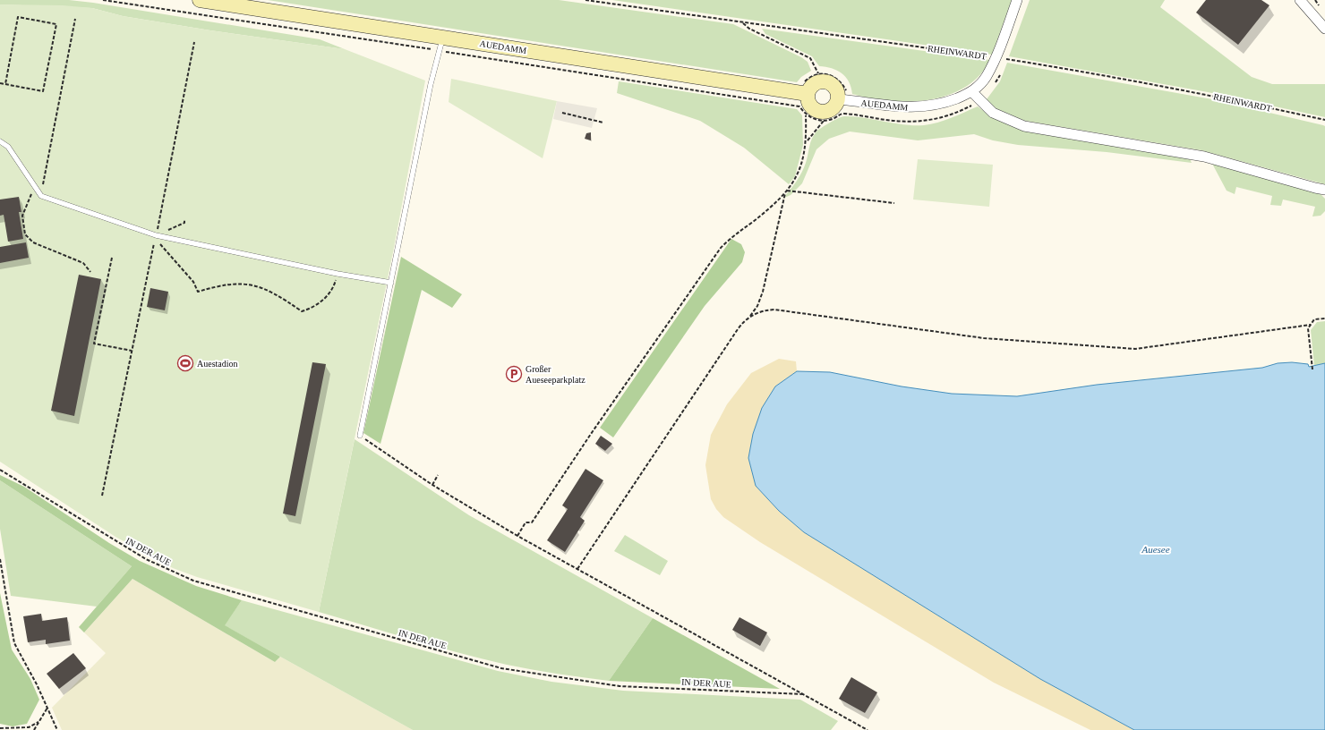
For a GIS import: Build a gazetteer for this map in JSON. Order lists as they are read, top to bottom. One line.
{"streets":{"street":["AUEDAMM"],"path":["RHEINWARDT","IN DER AUE"]},"water":["Auesee"],"places":{"sports":["Auestadion"],"parking":["Großer Aueseeparkplatz"]}}
